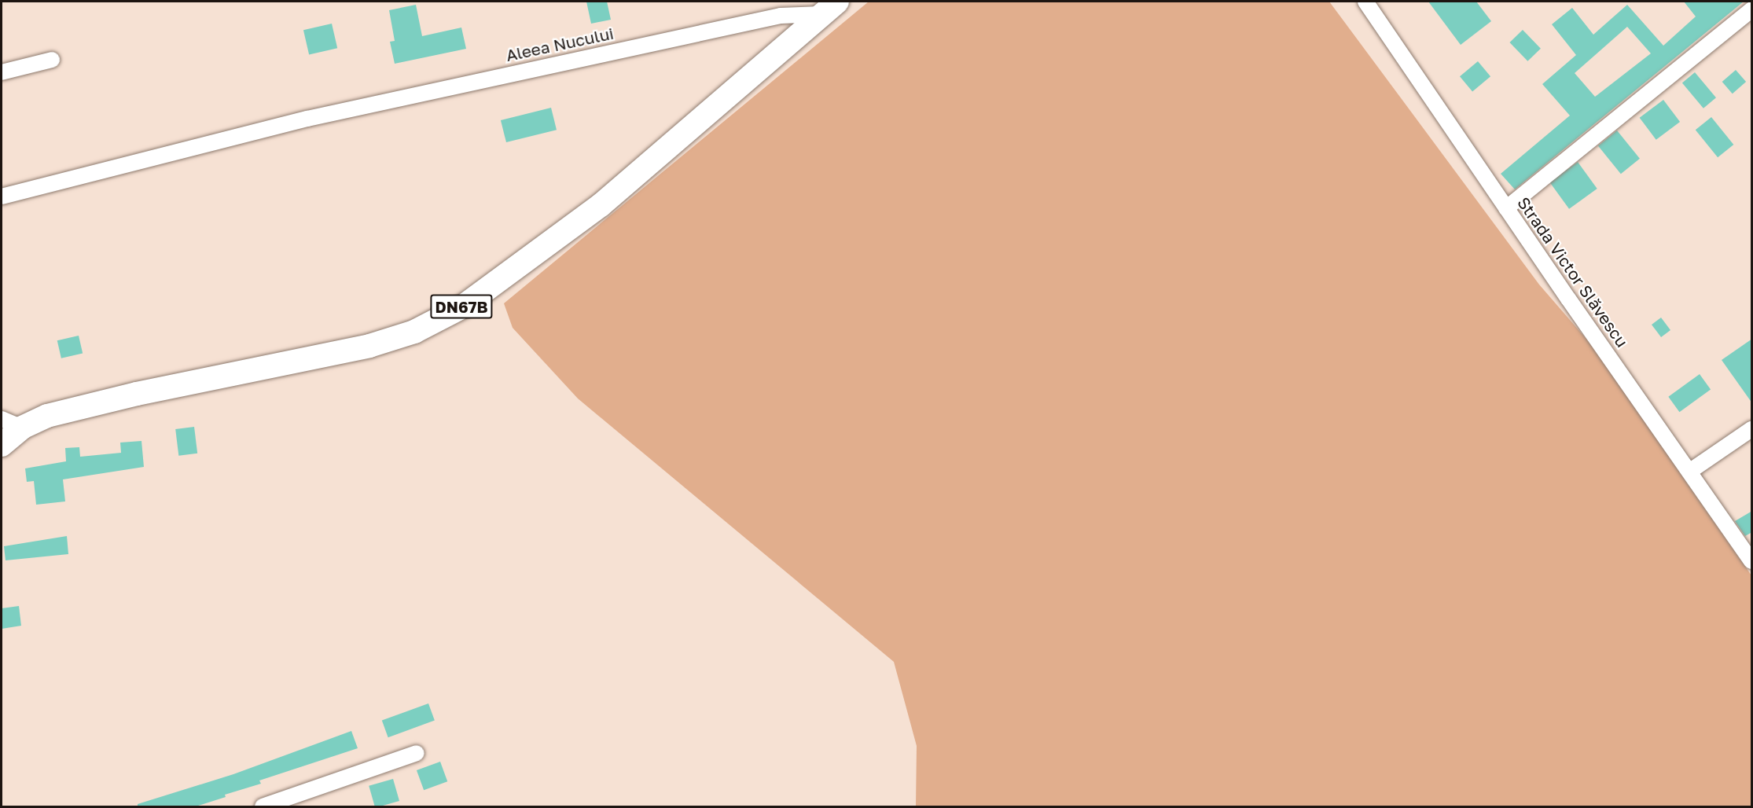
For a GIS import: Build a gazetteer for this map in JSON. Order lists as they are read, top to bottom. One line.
{"streets":{"main road":["DN67B"],"street":["Aleea Nucului","Strada Victor Slăvescu"]},"crossings":[["Aleea Nucului","DN67B"]]}
